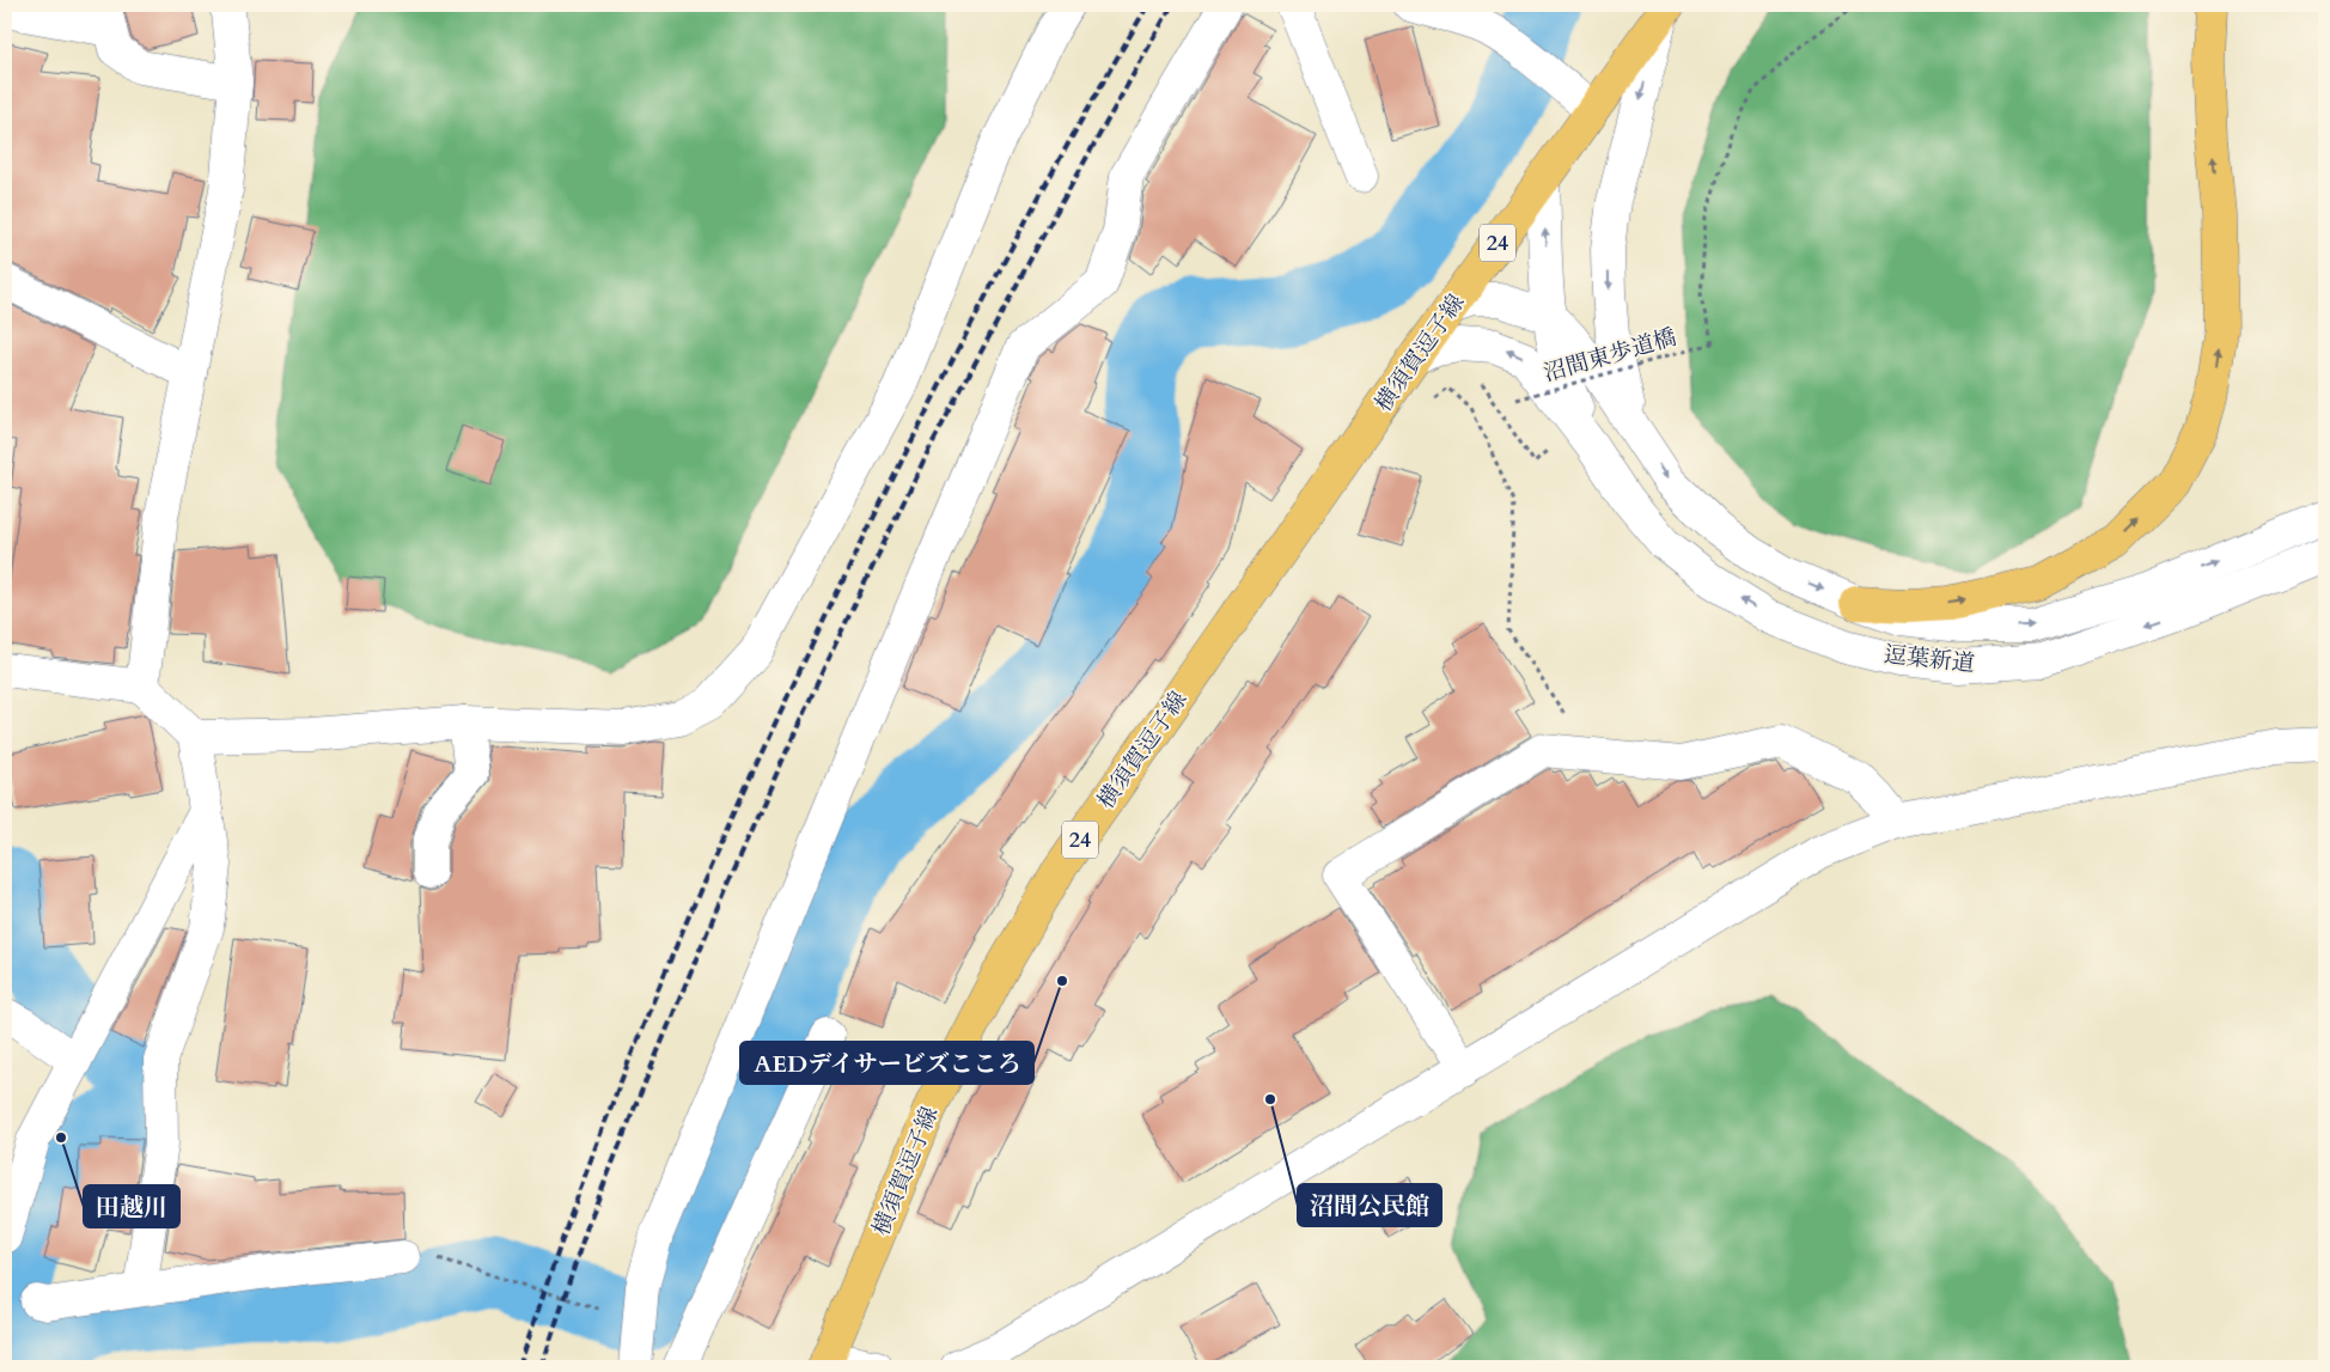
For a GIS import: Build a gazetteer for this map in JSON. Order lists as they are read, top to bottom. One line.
{"streets":{"main road":["24","横須賀逗子線"],"street":["逗葉新道"],"path":["沼間東歩道橋"]},"crossings":[["24","横須賀逗子線"]],"places":["AEDデイサービズこころ","沼間公民館","田越川"]}
